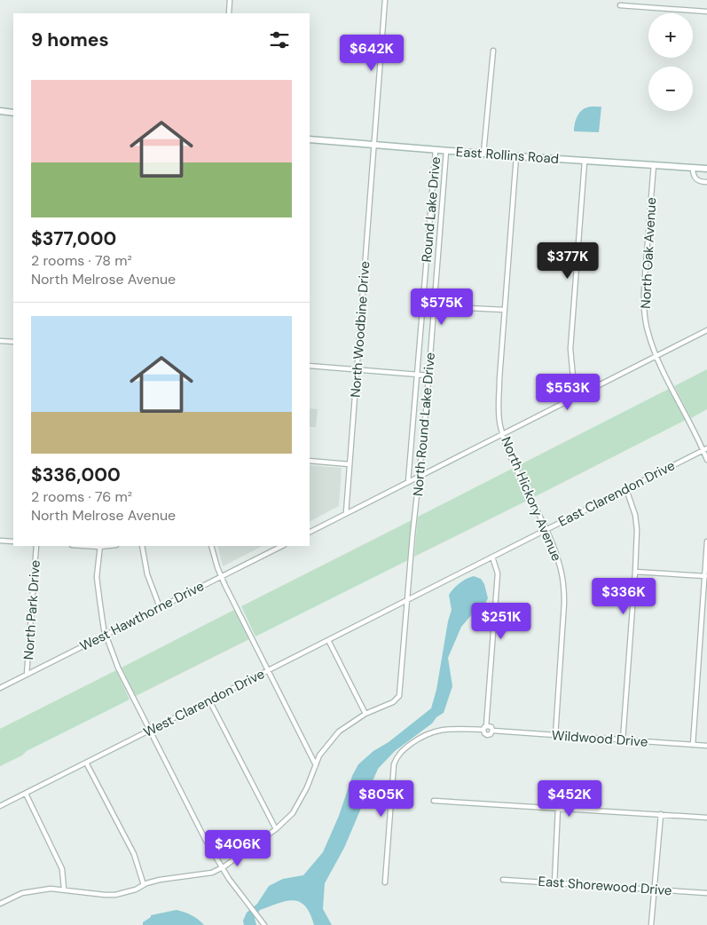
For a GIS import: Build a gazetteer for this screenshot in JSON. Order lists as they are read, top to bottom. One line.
{"streets":{"main road":["East Rollins Road"],"street":["Round Lake Drive","North Oak Avenue","North Woodbine Drive","North Round Lake Drive","East Clarendon Drive","North Hickory Avenue","North Park Drive","West Hawthorne Drive","West Clarendon Drive","Wildwood Drive","East Shorewood Drive"]},"crossings":[["East Rollins Road","Round Lake Drive"],["East Rollins Road","North Oak Avenue"],["East Rollins Road","North Woodbine Drive"],["East Rollins Road","North Round Lake Drive"],["East Rollins Road","North Hickory Avenue"],["North Oak Avenue","East Clarendon Drive"],["North Round Lake Drive","East Clarendon Drive"],["North Round Lake Drive","West Clarendon Drive"],["East Clarendon Drive","North Hickory Avenue"],["East Clarendon Drive","West Clarendon Drive"],["North Hickory Avenue","Wildwood Drive"],["North Park Drive","West Hawthorne Drive"]],"page":{"map_buttons":["+","−"],"heading":"9 homes","price":["$642K","$377K","$575K","$553K","$336K","$251K","$805K","$452K","$406K"],"list":[{"name":"$377,000","note":"2 rooms · 78 m² · North Melrose Avenue"},{"name":"$336,000","note":"2 rooms · 76 m² · North Melrose Avenue"}]}}
